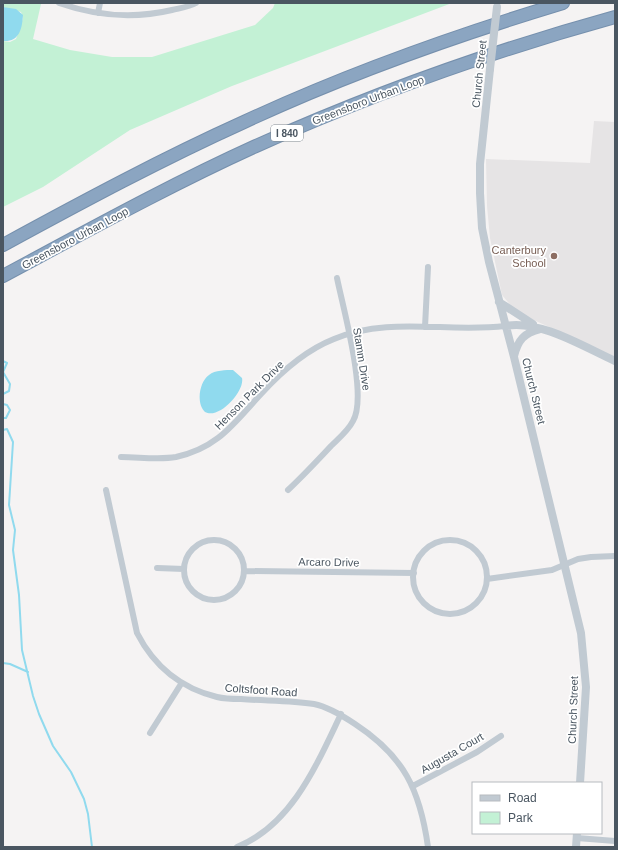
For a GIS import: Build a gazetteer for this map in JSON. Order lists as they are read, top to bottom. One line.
{"streets":{"highway":["Greensboro Urban Loop","I 840"],"street":["Church Street","Stamm Drive","Henson Park Drive","Arcaro Drive","Coltsfoot Road","Augusta Court"]},"crossings":[["Church Street","Henson Park Drive"],["Stamm Drive","Henson Park Drive"],["Coltsfoot Road","Augusta Court"]],"places":["Canterbury School"],"legend":["Road","Park"]}
